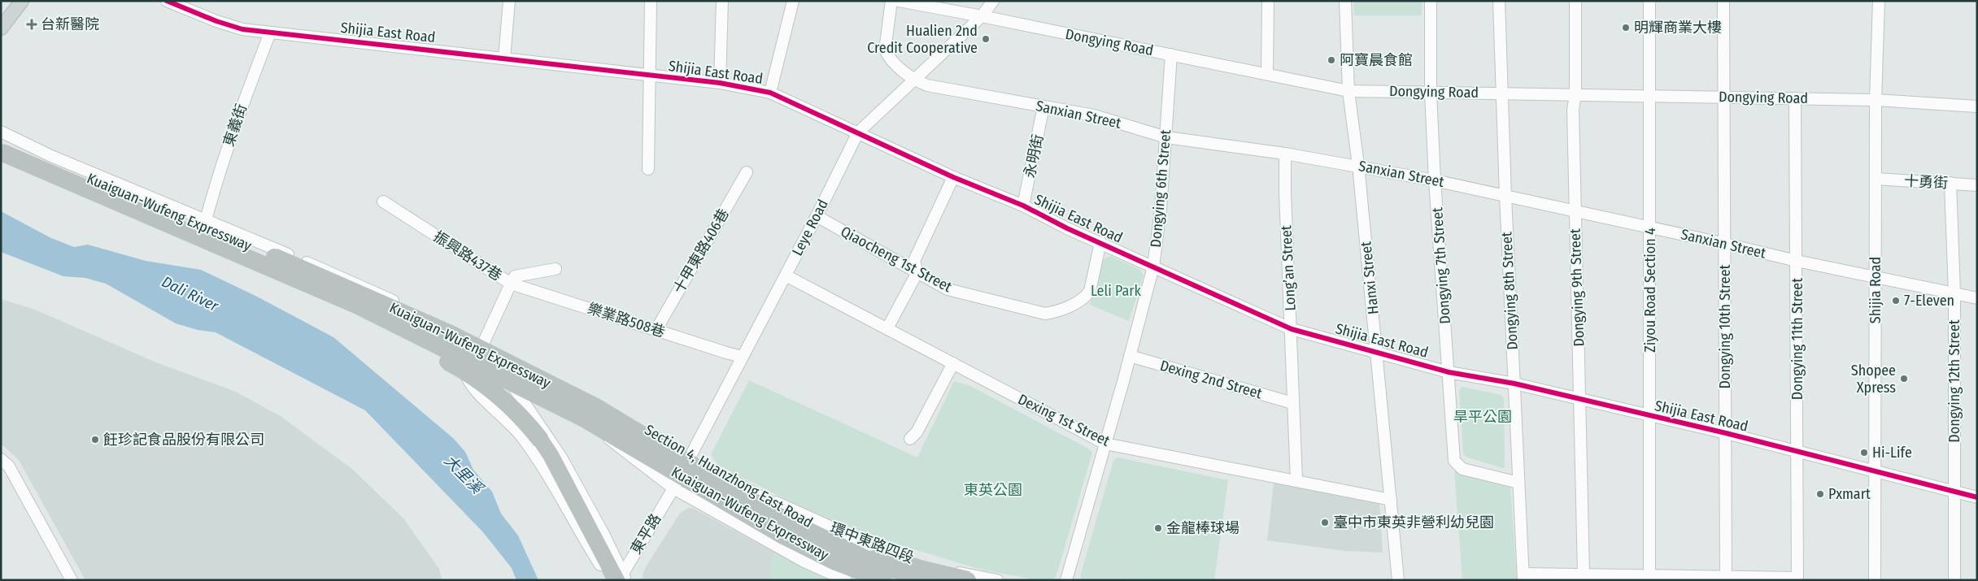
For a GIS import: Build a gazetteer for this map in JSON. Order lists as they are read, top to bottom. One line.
{"streets":{"highway":["Kuaiguan-Wufeng Expressway"],"street":["Shijia East Road","Dongying Road","Sanxian Street","東義街","永明街","十勇街","Dongying 6th Street","Leye Road","十甲東路406巷","振興路437巷","Qiaocheng 1st Street","Dongying 7th Street","Long’an Street","Hanxi Street","Dongying 9th Street","Ziyou Road Section 4","Shijia Road","Dongying 8th Street","樂業路508巷","Dongying 10th Street","Dongying 11th Street","Dexing 2nd Street","Dongying 12th Street","Dexing 1st Street","Section 4, Huanzhong East Road","東平路","環中東路四段"]},"crossings":[["Shijia East Road","東義街"],["Shijia East Road","永明街"],["Shijia East Road","Dongying 6th Street"],["Shijia East Road","Leye Road"],["Shijia East Road","Qiaocheng 1st Street"],["Shijia East Road","Dongying 7th Street"],["Shijia East Road","Long’an Street"],["Shijia East Road","Hanxi Street"],["Shijia East Road","Dongying 9th Street"],["Shijia East Road","Ziyou Road Section 4"],["Shijia East Road","Shijia Road"],["Shijia East Road","Dongying 8th Street"],["Shijia East Road","Dongying 10th Street"],["Shijia East Road","Dongying 11th Street"],["Shijia East Road","Dongying 12th Street"],["Dongying Road","Dongying 6th Street"],["Dongying Road","Leye Road"],["Dongying Road","Dongying 7th Street"],["Dongying Road","Hanxi Street"],["Dongying Road","Dongying 9th Street"],["Dongying Road","Ziyou Road Section 4"],["Dongying Road","Shijia Road"],["Dongying Road","Dongying 8th Street"],["Dongying Road","Dongying 10th Street"],["Dongying Road","Dongying 11th Street"],["Sanxian Street","永明街"],["Sanxian Street","Dongying 6th Street"],["Sanxian Street","Leye Road"],["Sanxian Street","Dongying 7th Street"],["Sanxian Street","Long’an Street"],["Sanxian Street","Hanxi Street"],["Sanxian Street","Dongying 9th Street"],["Sanxian Street","Ziyou Road Section 4"],["Sanxian Street","Shijia Road"],["Sanxian Street","Dongying 8th Street"],["Sanxian Street","Dongying 10th Street"],["Sanxian Street","Dongying 11th Street"],["Sanxian Street","Dongying 12th Street"],["東義街","Section 4, Huanzhong East Road"],["十勇街","Shijia Road"],["十勇街","Dongying 12th Street"],["Dongying 6th Street","Dexing 2nd Street"],["Dongying 6th Street","Dexing 1st Street"],["Leye Road","Qiaocheng 1st Street"],["Leye Road","樂業路508巷"],["Leye Road","Dexing 1st Street"],["Leye Road","Section 4, Huanzhong East Road"],["Leye Road","東平路"],["十甲東路406巷","樂業路508巷"],["振興路437巷","樂業路508巷"],["Dongying 7th Street","Dongying 8th Street"],["Long’an Street","Dexing 2nd Street"],["Long’an Street","Dexing 1st Street"],["Hanxi Street","Dexing 1st Street"],["Section 4, Huanzhong East Road","東平路"],["Section 4, Huanzhong East Road","環中東路四段"]],"water":["Dali River","大里溪"],"parks":["Leli Park","旱平公園","東英公園"],"places":{"health":["台新醫院"],"other":["明輝商業大樓","Hualien 2nd Credit Cooperative","阿寶晨食館","7-Eleven","Shopee Xpress","飪珍記食品股份有限公司","Hi-Life","Pxmart","臺中市東英非營利幼兒園","金龍棒球場"]}}
